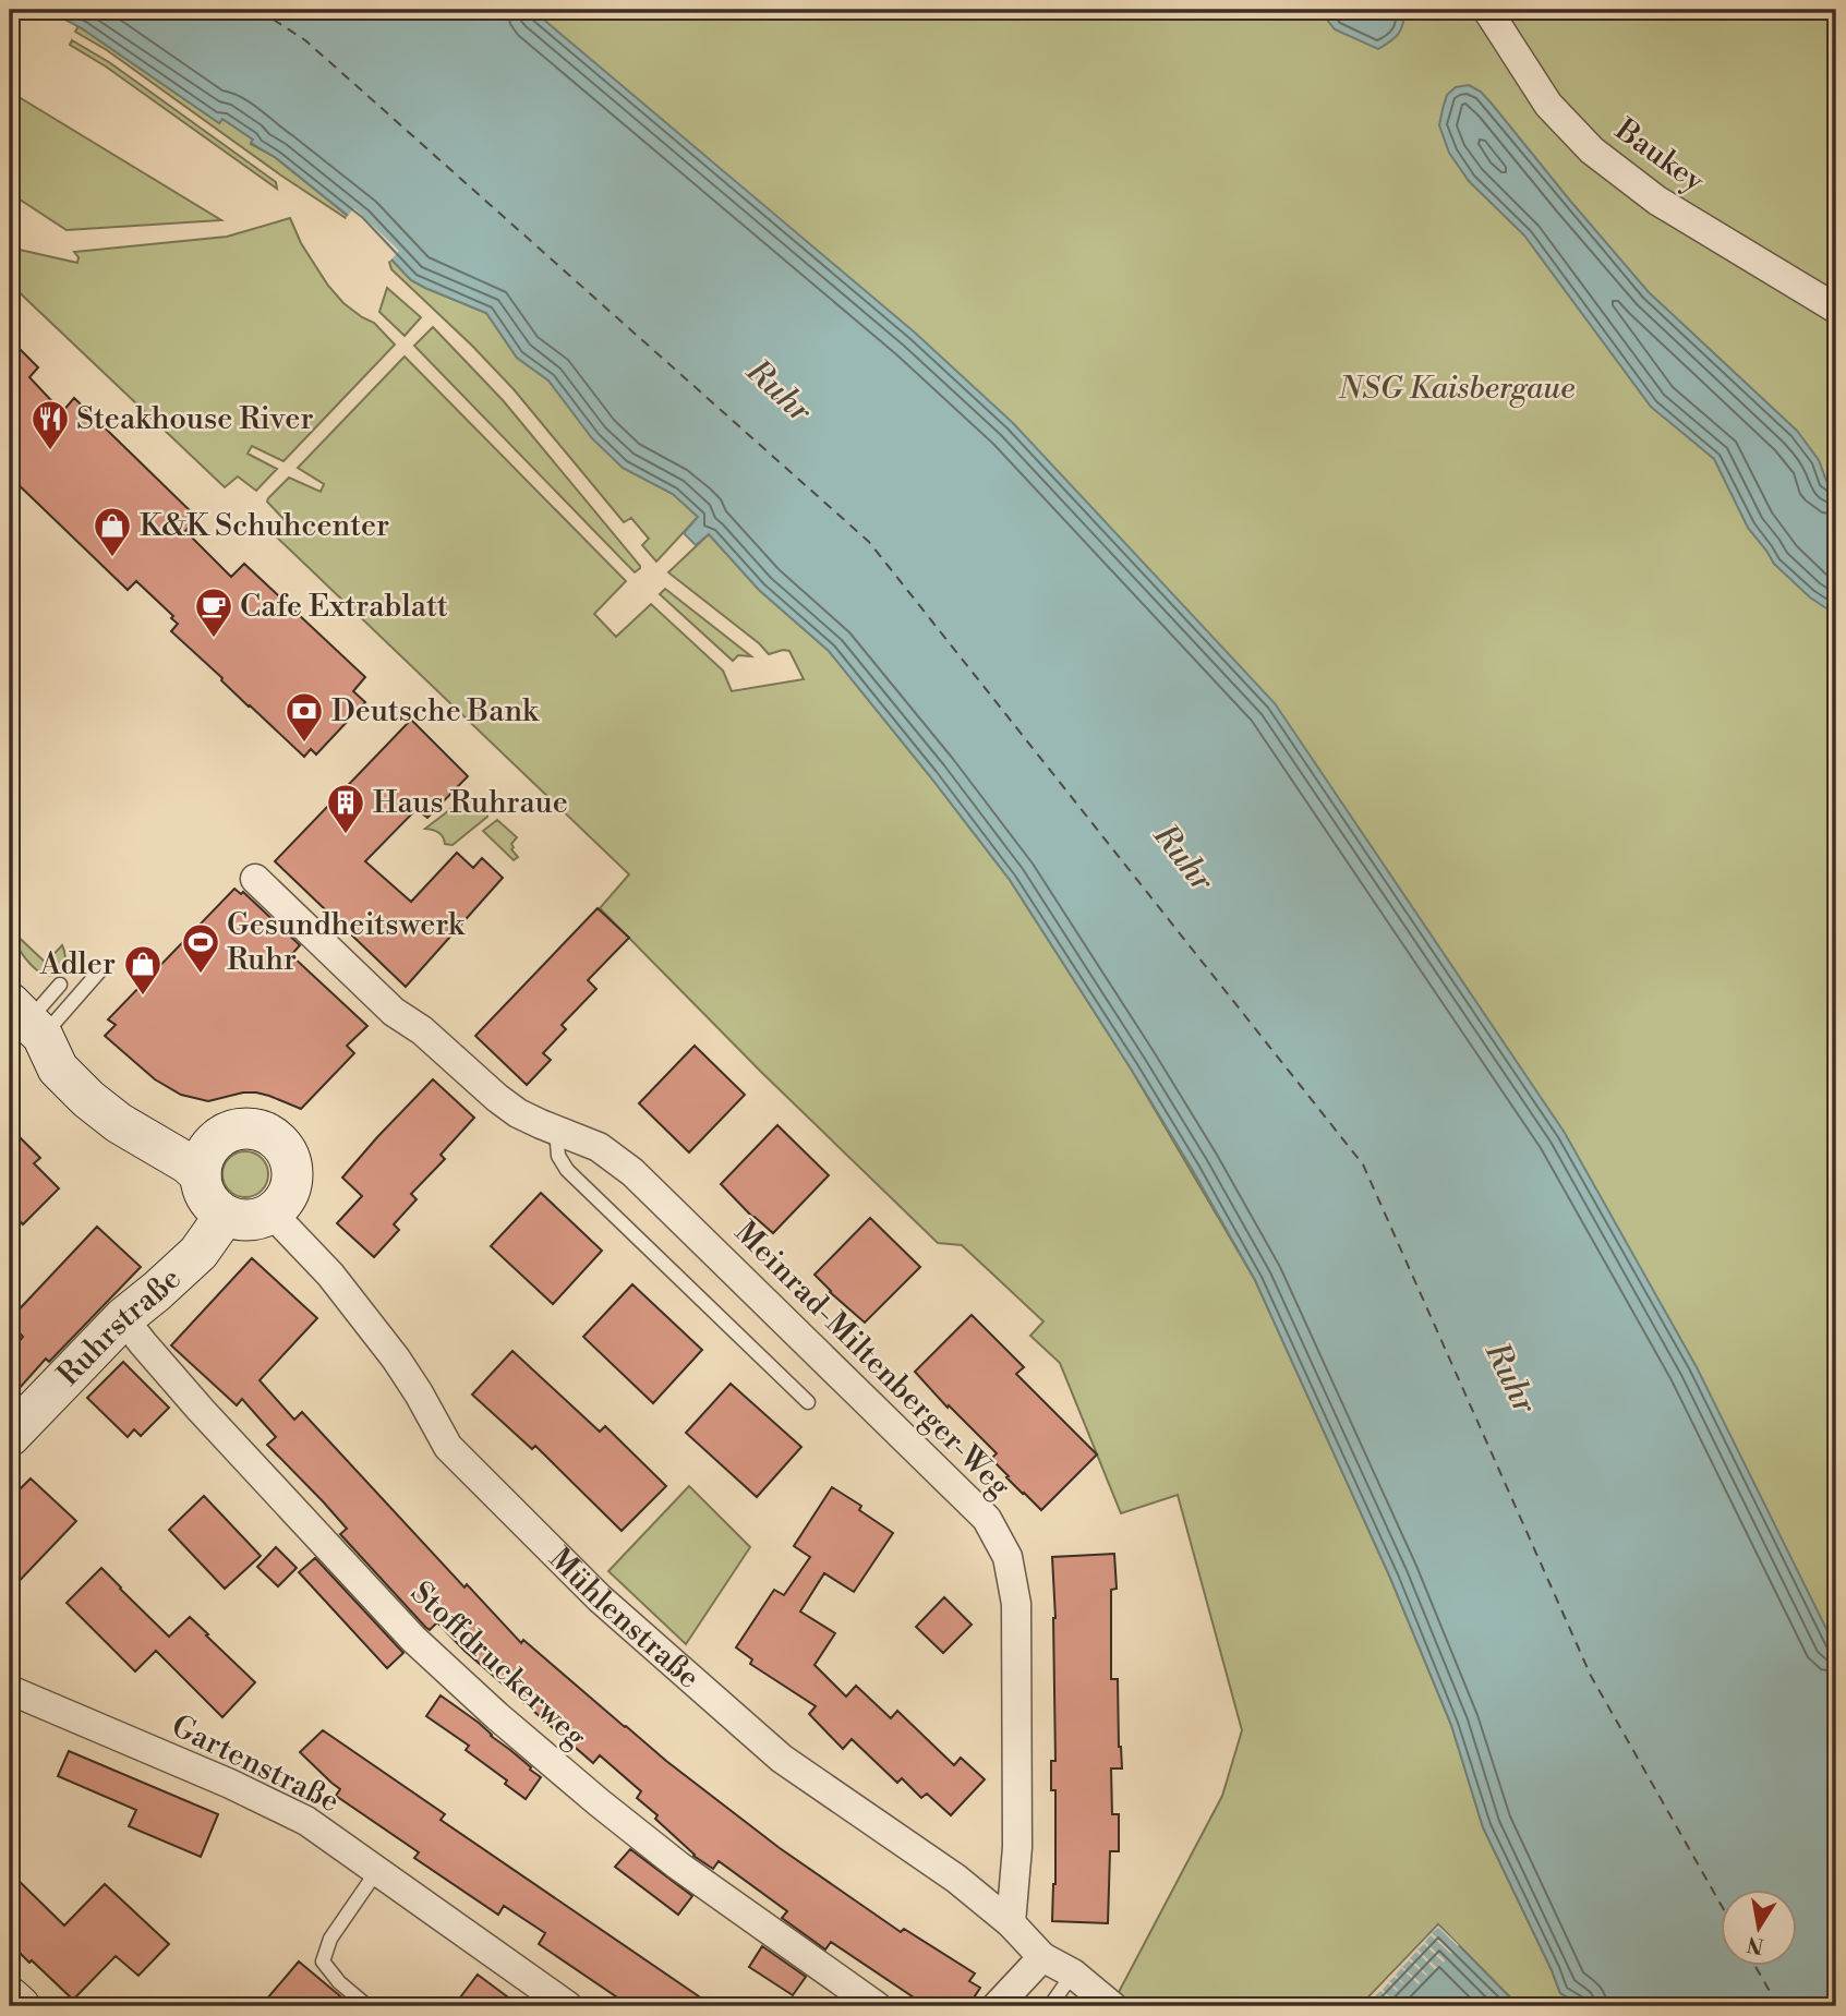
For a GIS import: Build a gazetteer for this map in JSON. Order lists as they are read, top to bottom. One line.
{"streets":{"main road":["Ruhrstraße"],"street":["Baukey","Meinrad-Miltenberger-Weg","Mühlenstraße","Stoffdruckerweg","Gartenstraße"]},"crossings":[["Ruhrstraße","Mühlenstraße"],["Ruhrstraße","Stoffdruckerweg"],["Meinrad-Miltenberger-Weg","Mühlenstraße"]],"water":["Ruhr"],"parks":["NSG Kaisbergaue"],"places":{"restaurant":["Steakhouse River"],"shop":["K&K Schuhcenter","Adler"],"cafe":["Cafe Extrablatt"],"bank":["Deutsche Bank"],"building":["Haus Ruhraue"],"sports":["Gesundheitswerk Ruhr"]},"north":"bottom"}
